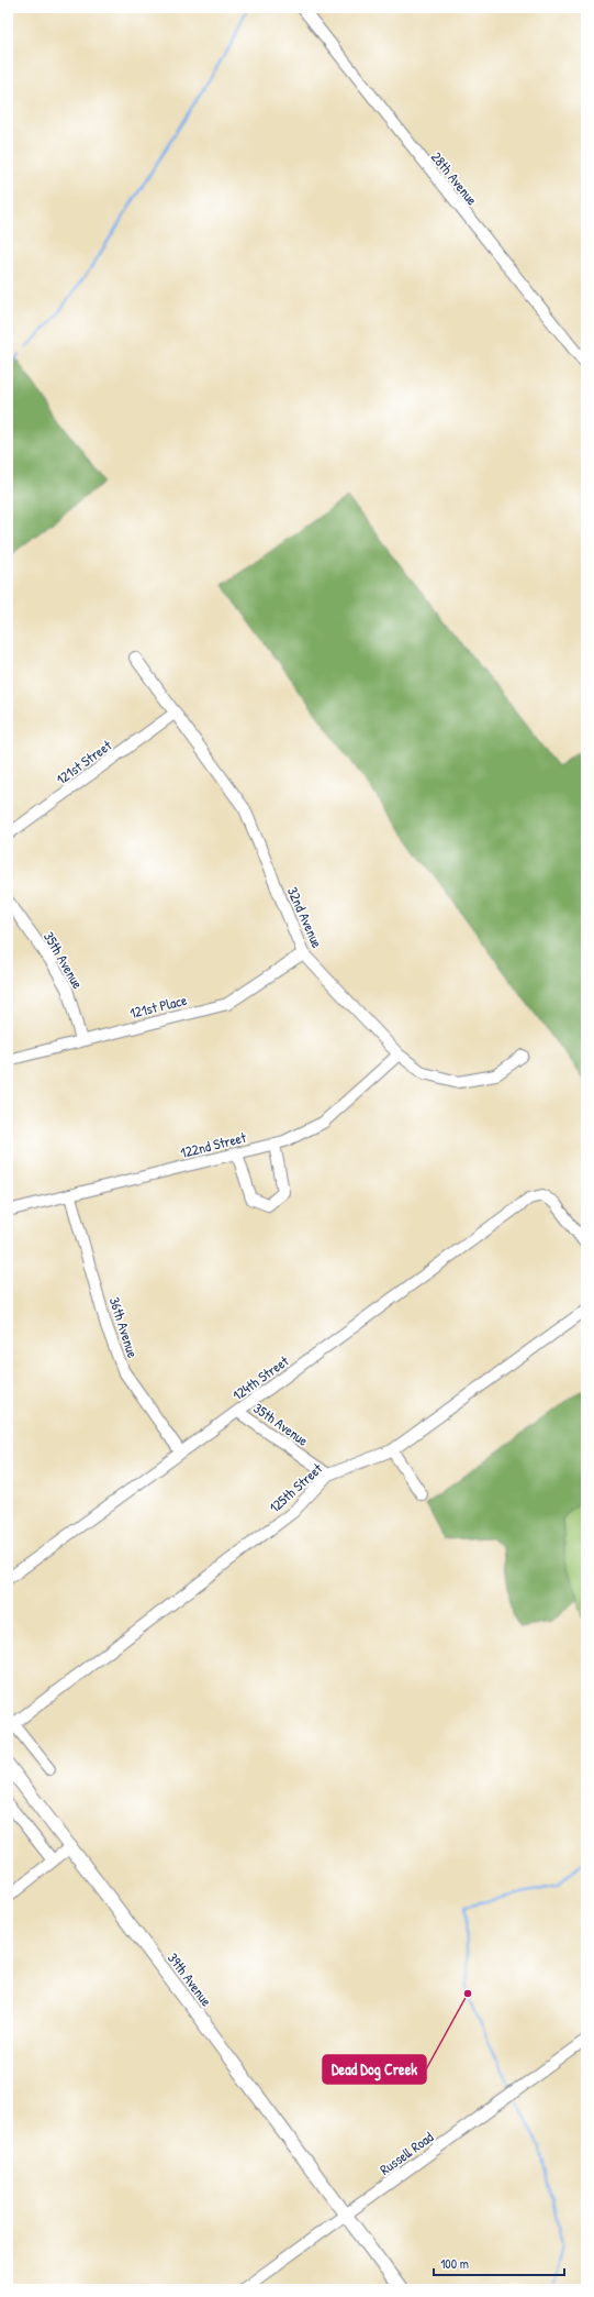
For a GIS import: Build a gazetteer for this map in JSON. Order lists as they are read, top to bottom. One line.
{"streets":{"main road":["39th Avenue"],"street":["28th Avenue","121st Street","32nd Avenue","35th Avenue","121st Place","122nd Street","36th Avenue","124th Street","125th Street","Russell Road"]},"crossings":[["121st Street","32nd Avenue"],["32nd Avenue","121st Place"],["32nd Avenue","122nd Street"],["35th Avenue","121st Place"],["35th Avenue","124th Street"],["35th Avenue","125th Street"],["122nd Street","36th Avenue"],["36th Avenue","124th Street"],["39th Avenue","Russell Road"]],"places":["Dead Dog Creek"],"scale_bar":"100 m"}
